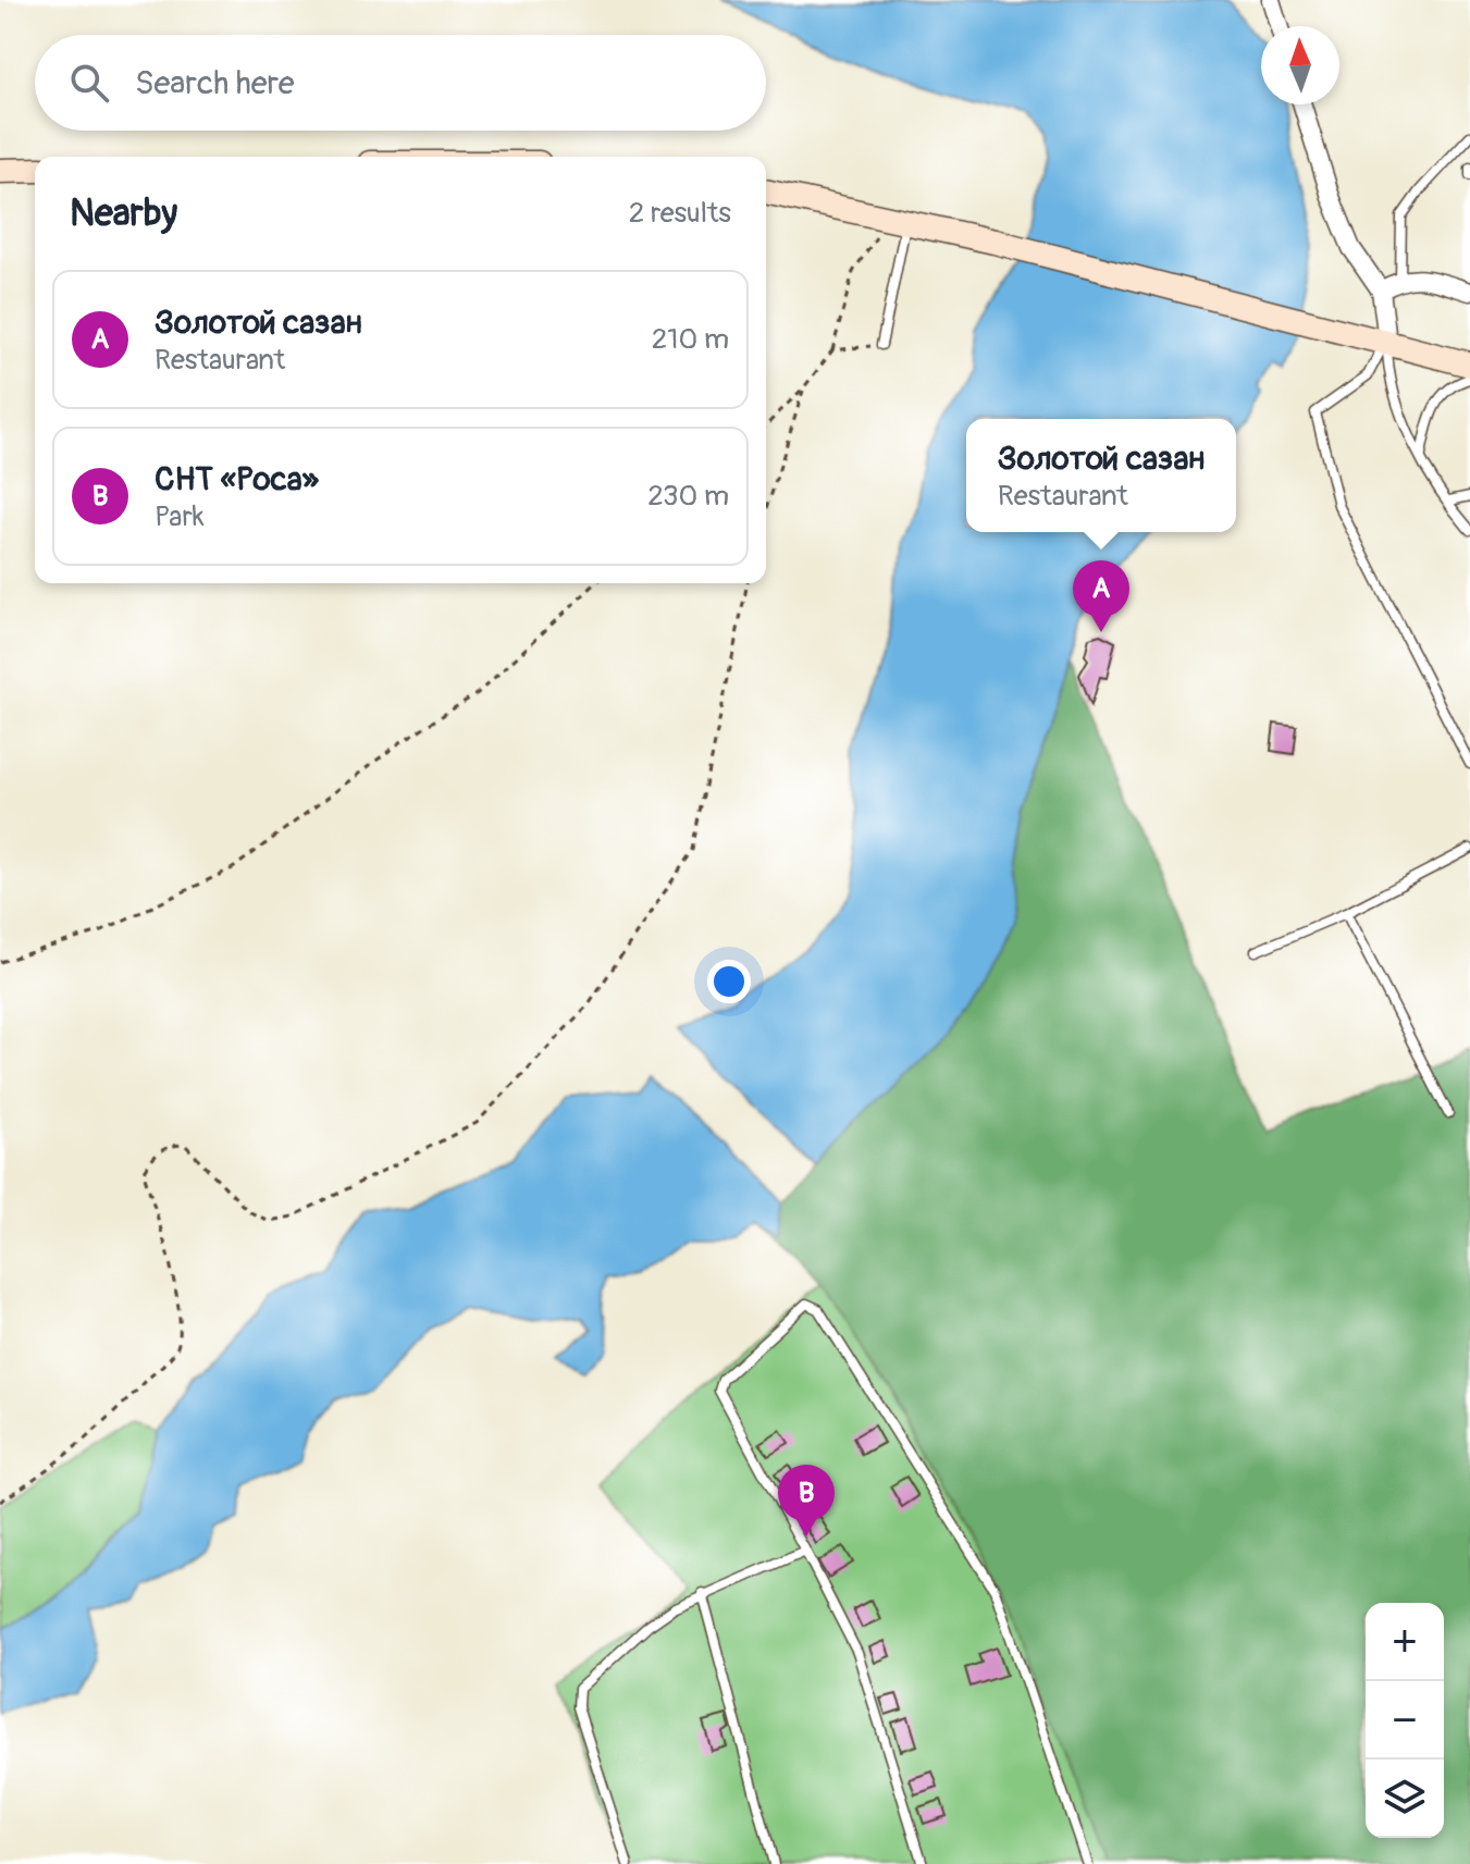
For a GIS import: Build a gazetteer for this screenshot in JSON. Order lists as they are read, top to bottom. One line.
{"north":"top","page":{"search":"Search here","heading":["Nearby","2 results"],"list":[{"mark":"A","name":"Золотой сазан","note":"Restaurant","value":"210 m"},{"mark":"B","name":"СНТ «Роса»","note":"Park","value":"230 m"}],"popup":["Золотой сазан","Restaurant"],"pins":["A","B"],"map_buttons":["+","−"]}}
